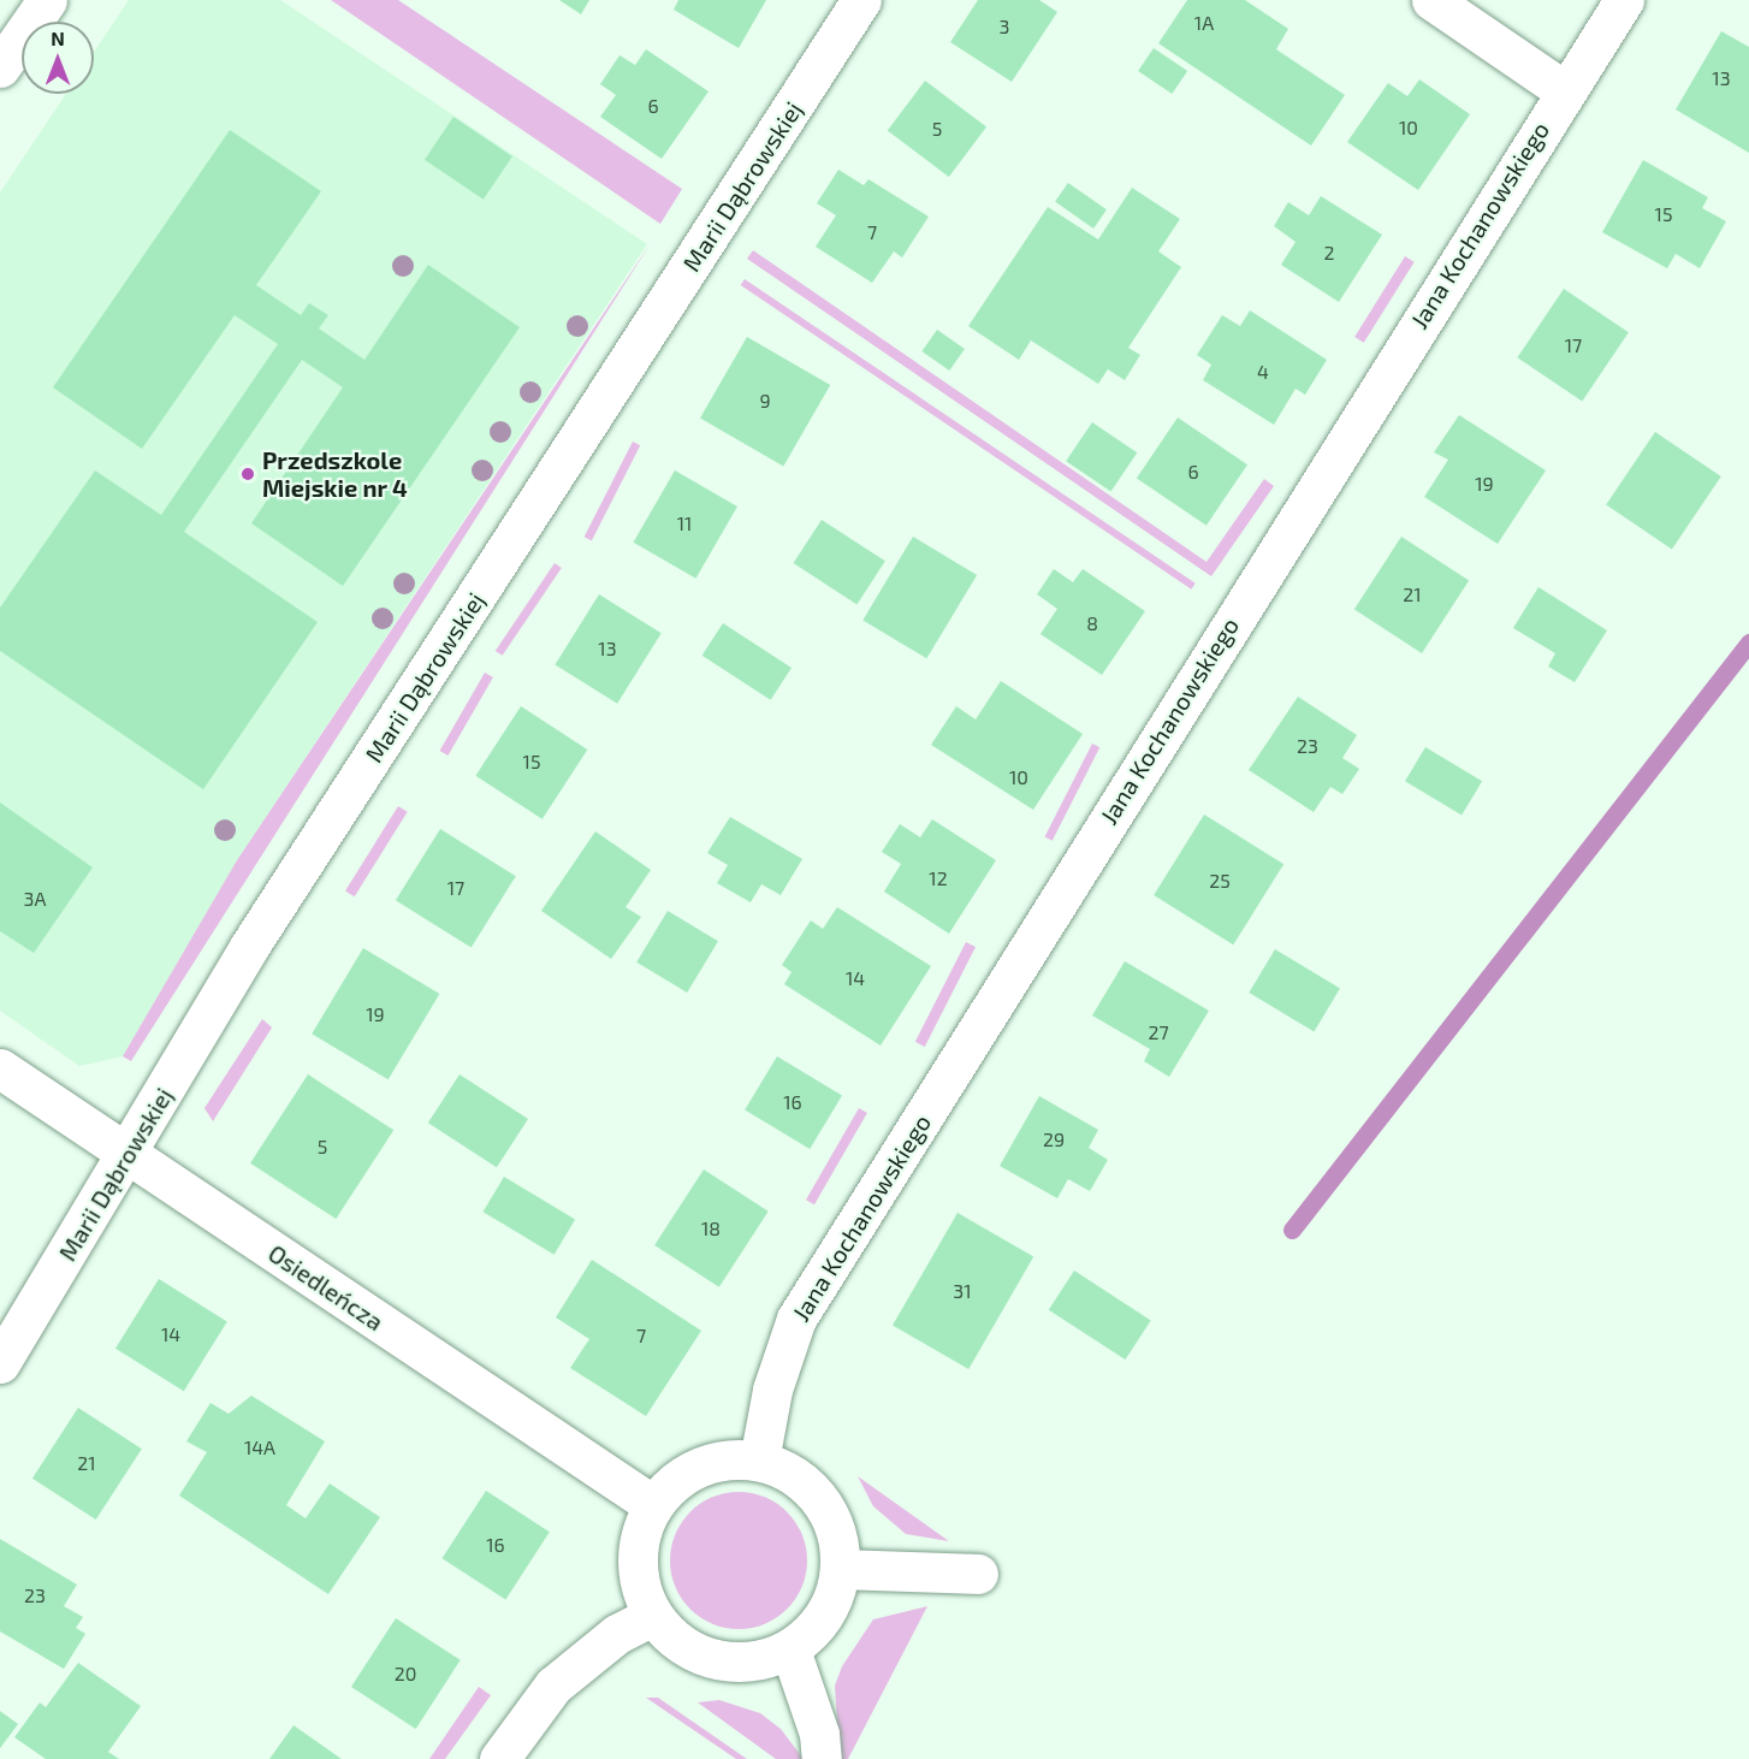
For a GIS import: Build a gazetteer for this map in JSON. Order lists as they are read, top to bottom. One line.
{"streets":{"street":["Marii Dąbrowskiej","Jana Kochanowskiego","Osiedleńcza"]},"crossings":[["Marii Dąbrowskiej","Osiedleńcza"],["Jana Kochanowskiego","Osiedleńcza"]],"places":["Przedszkole Miejskie nr 4"],"house_numbers":["1A","3","13","6","10","5","15","7","2","17","4","9","6","19","11","21","8","13","23","15","10","12","25","17","3A","14","19","27","16","29","5","18","31","14","7","14A","21","16","23","20"],"north":"top"}
